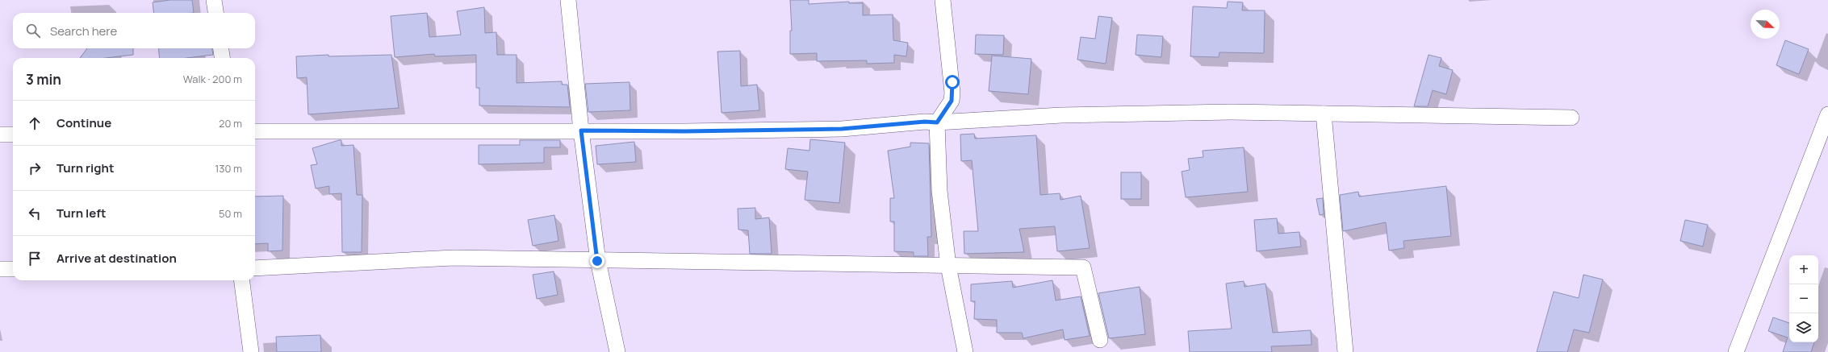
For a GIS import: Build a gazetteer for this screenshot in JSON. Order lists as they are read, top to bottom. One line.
{"north":"bottom right","page":{"search":"Search here","heading":["3 min","Walk · 200 m"],"list":[["Continue","20 m"],["Turn right","130 m"],["Turn left","50 m"],"Arrive at destination"],"map_buttons":["+","−"]}}
